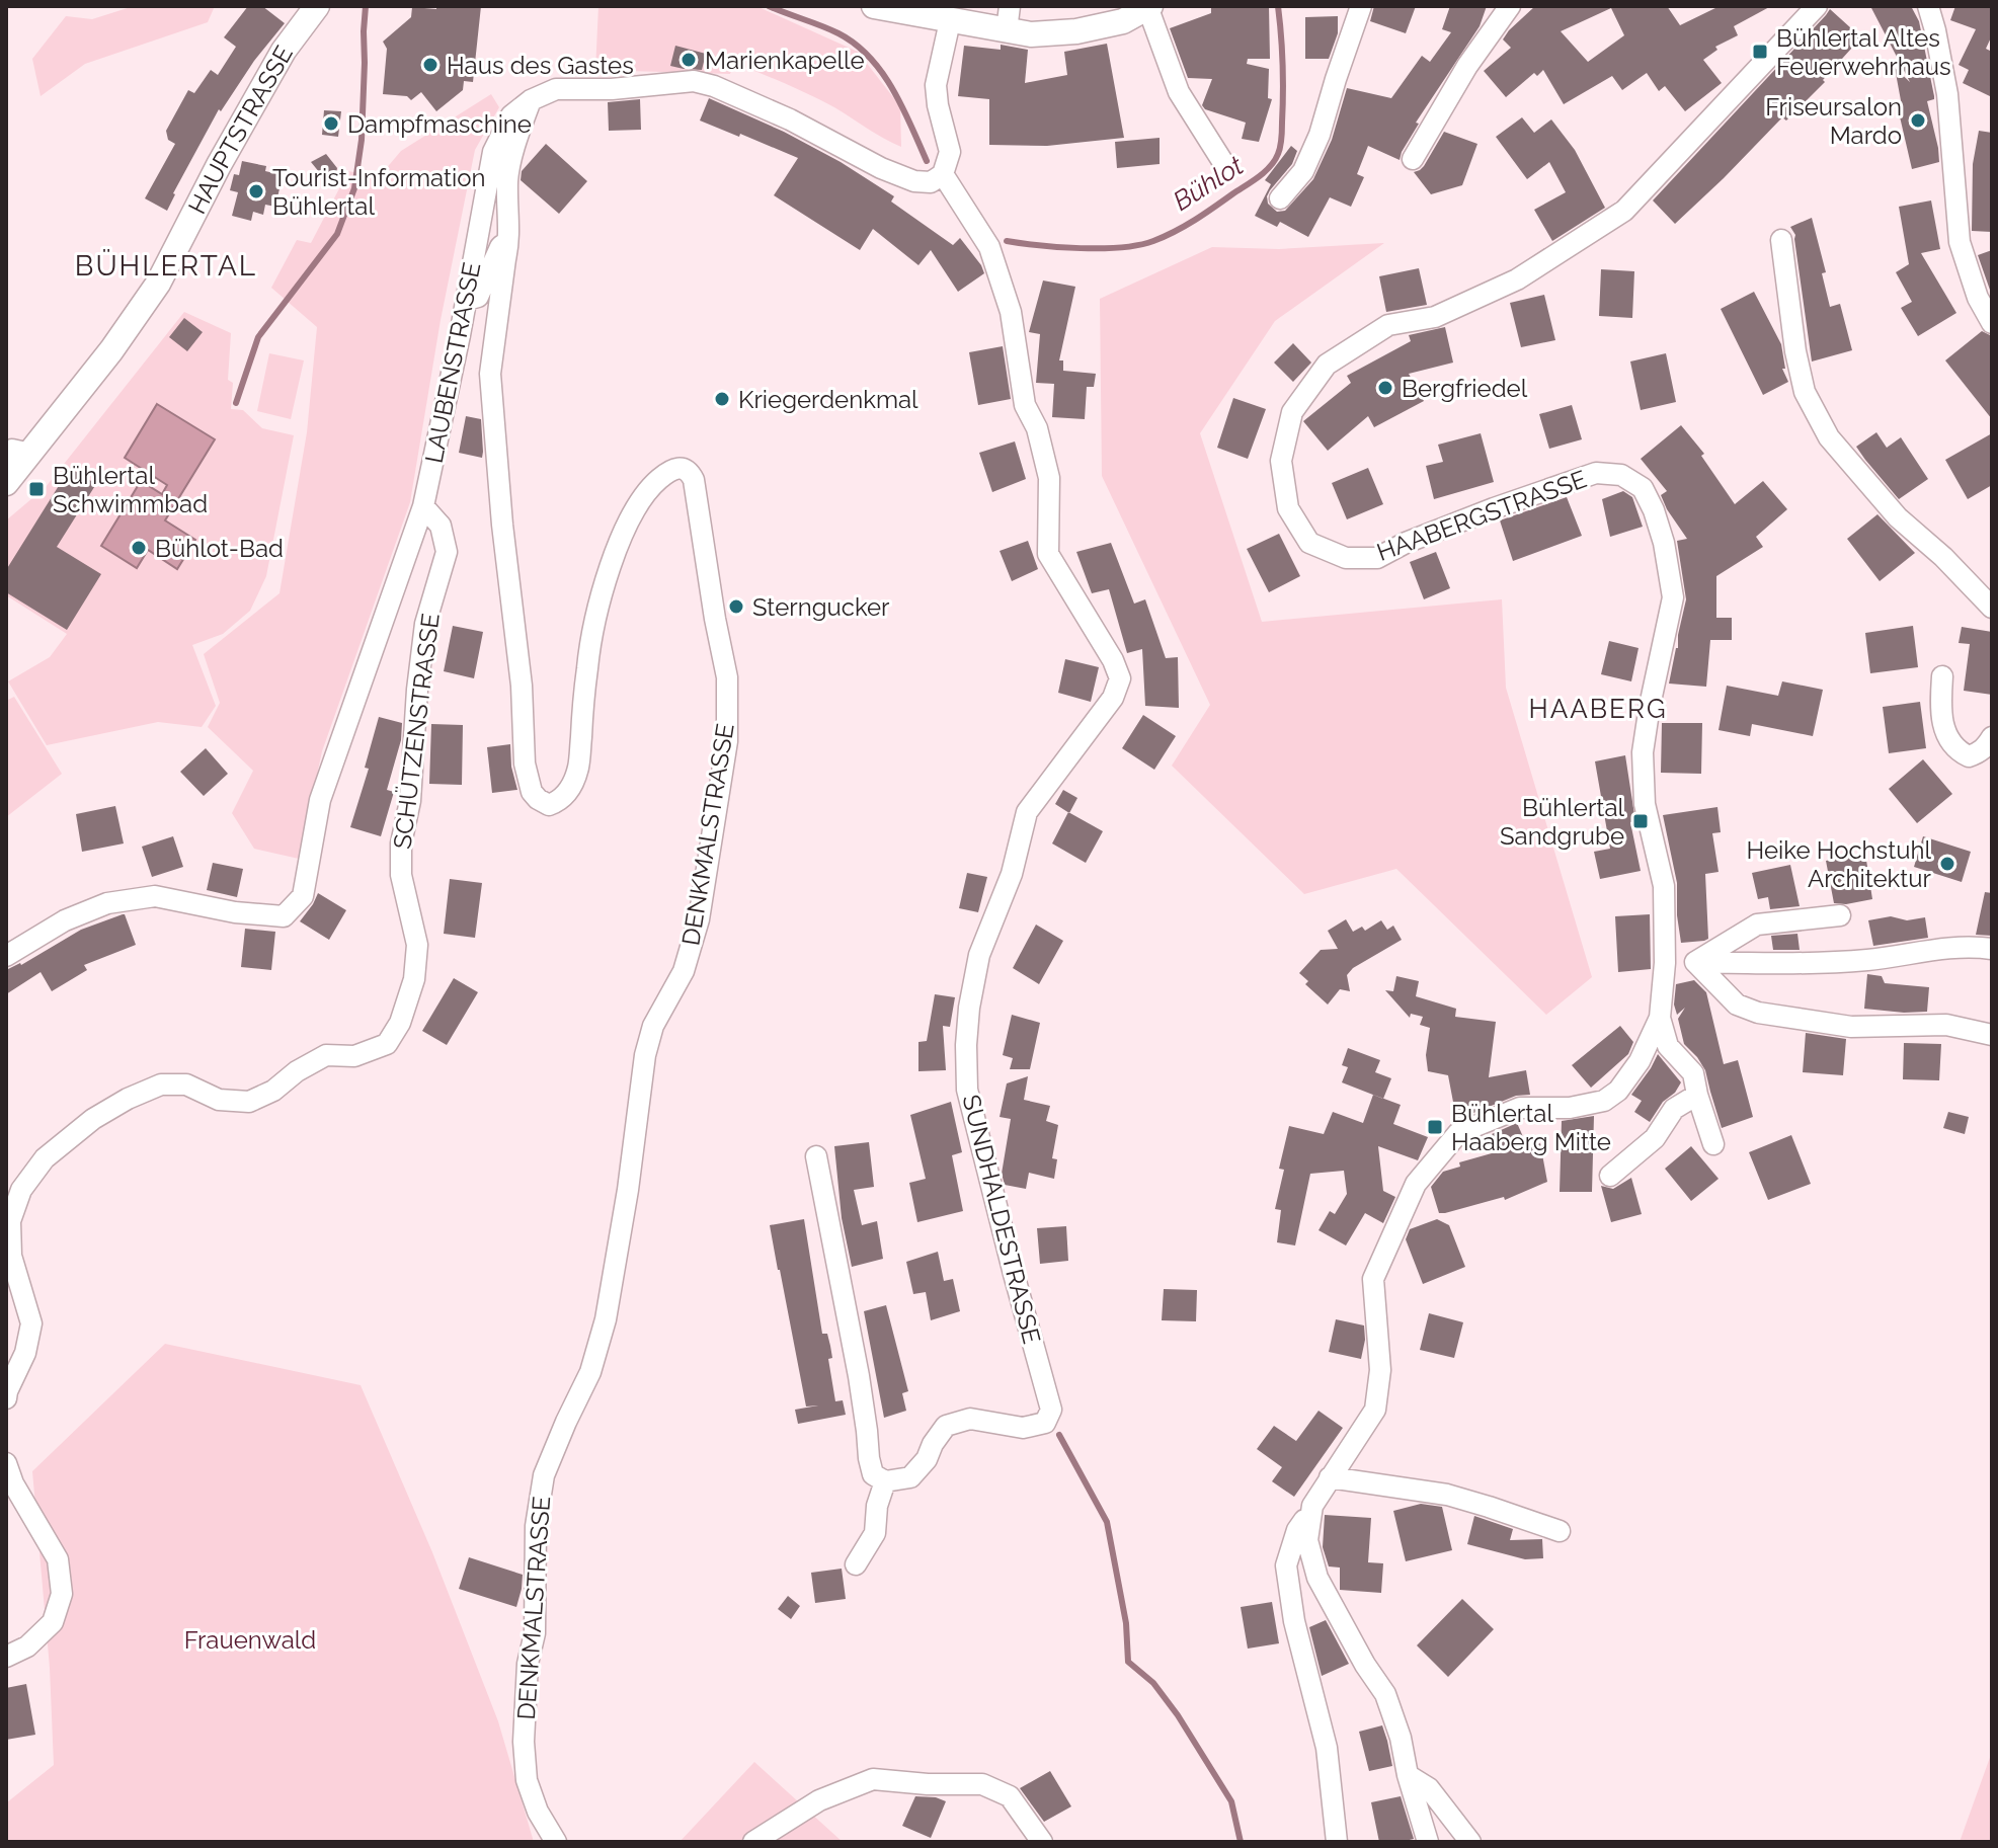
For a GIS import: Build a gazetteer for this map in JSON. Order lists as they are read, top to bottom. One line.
{"streets":{"main road":["HAUPTSTRASSE"],"street":["LAUBENSTRASSE","HAABERGSTRASSE","SCHÜTZENSTRASSE","DENKMALSTRASSE","SUNDHALDESTRASSE"]},"crossings":[["LAUBENSTRASSE","SCHÜTZENSTRASSE"],["LAUBENSTRASSE","DENKMALSTRASSE"]],"districts":["BÜHLERTAL","HAABERG"],"water":["Bühlot"],"parks":["Frauenwald"],"places":{"transit":["Bühlertal Altes Feuerwehrhaus","Bühlertal Schwimmbad","Bühlertal Sandgrube","Bühlertal Haaberg Mitte"],"other":["Marienkapelle","Haus des Gastes","Friseursalon Mardo","Dampfmaschine","Tourist-Information Bühlertal","Bergfriedel","Kriegerdenkmal","Bühlot-Bad","Sterngucker","Heike Hochstuhl Architektur"]}}
